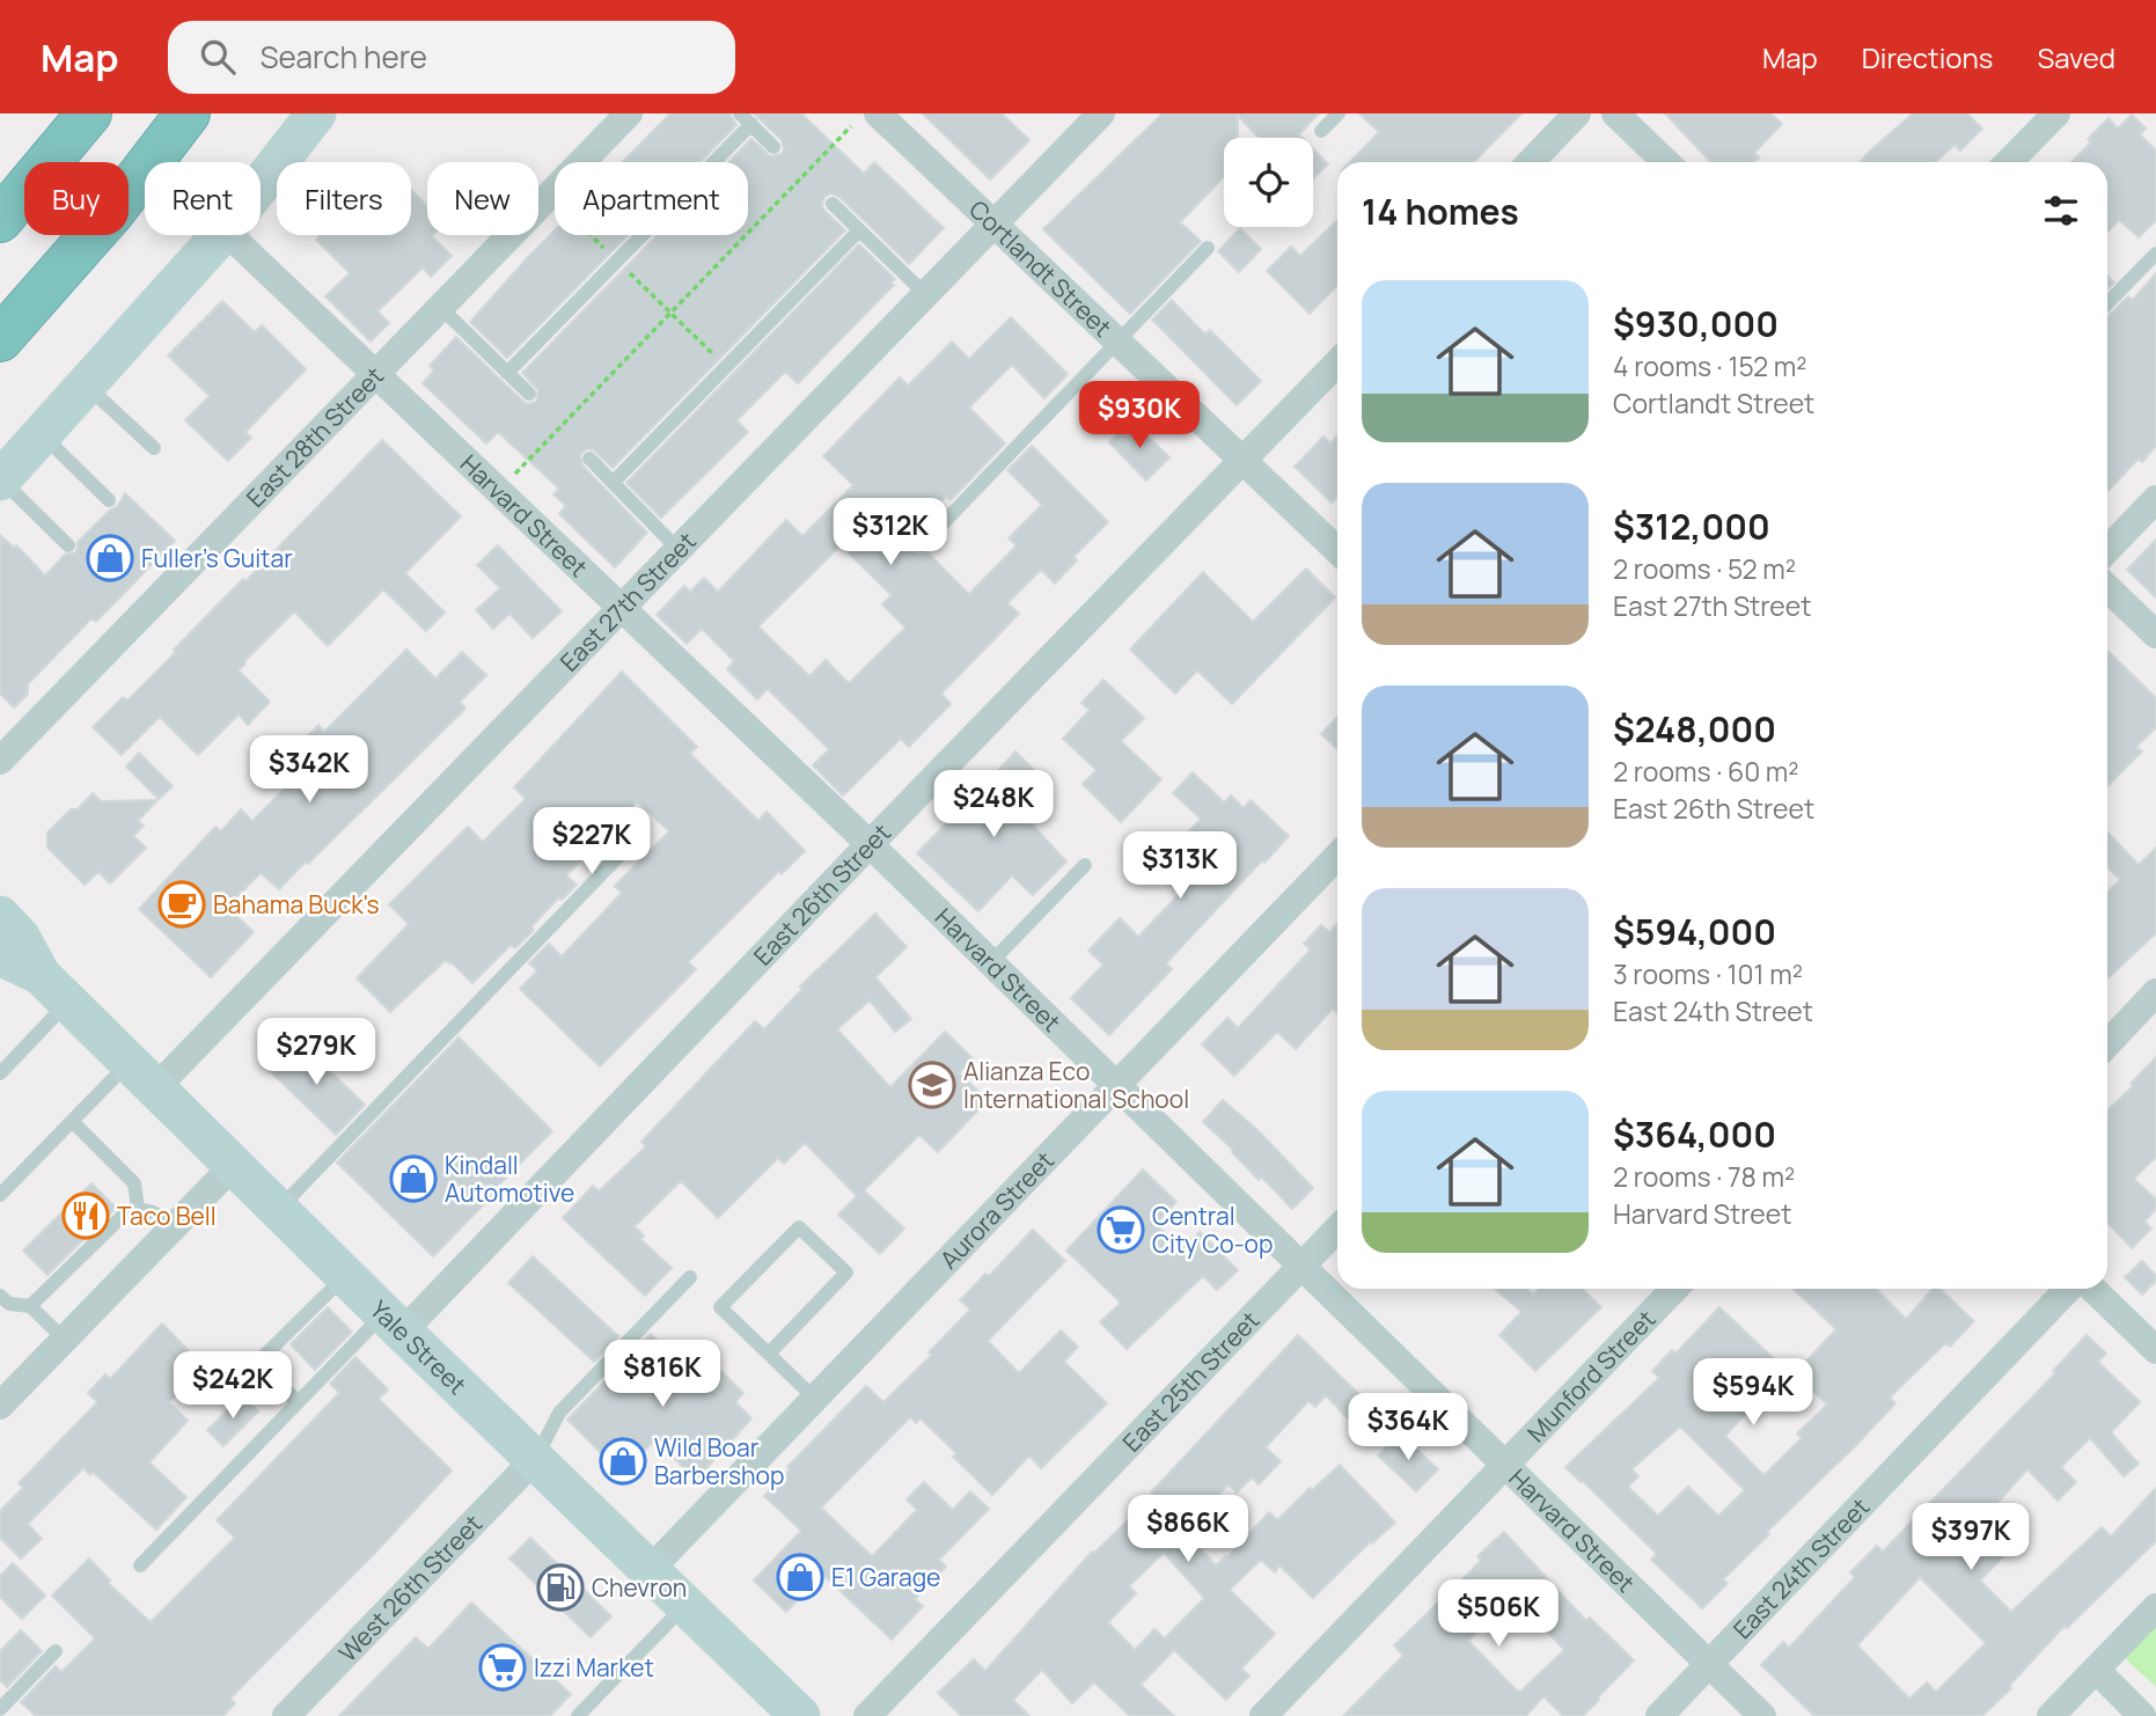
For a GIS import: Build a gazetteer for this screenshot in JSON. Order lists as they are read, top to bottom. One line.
{"streets":{"main road":["Yale Street"],"street":["Cortlandt Street","East 28th Street","Harvard Street","East 27th Street","East 26th Street","Aurora Street","Munford Street","East 25th Street","East 24th Street","West 26th Street"]},"crossings":[["Cortlandt Street","East 27th Street"],["Cortlandt Street","East 26th Street"],["East 28th Street","Harvard Street"],["Harvard Street","East 27th Street"],["Harvard Street","East 26th Street"],["Harvard Street","Aurora Street"],["Harvard Street","Munford Street"],["Harvard Street","East 25th Street"],["Harvard Street","East 24th Street"],["East 27th Street","Yale Street"],["East 26th Street","Yale Street"],["Aurora Street","Yale Street"],["Yale Street","West 26th Street"]],"places":{"shop":["Fuller's Guitar","Kindall Automotive","Wild Boar Barbershop","E1 Garage"],"cafe":["Bahama Buck's"],"school or university":["Alianza Eco International School"],"restaurant":["Taco Bell"],"supermarket":["Central City Co-op","Izzi Market"],"fuel station":["Chevron"]},"page":{"header":"Map","search":"Search here","nav":["Map","Directions","Saved"],"chip":["Buy","Rent","Filters","New","Apartment"],"heading":"14 homes","list":[{"name":"$930,000","note":"4 rooms · 152 m² · Cortlandt Street"},{"name":"$312,000","note":"2 rooms · 52 m² · East 27th Street"},{"name":"$248,000","note":"2 rooms · 60 m² · East 26th Street"},{"name":"$594,000","note":"3 rooms · 101 m² · East 24th Street"},{"name":"$364,000","note":"2 rooms · 78 m² · Harvard Street"}],"price":["$930K","$312K","$342K","$248K","$227K","$313K","$279K","$816K","$242K","$594K","$364K","$866K","$397K","$506K"]}}
